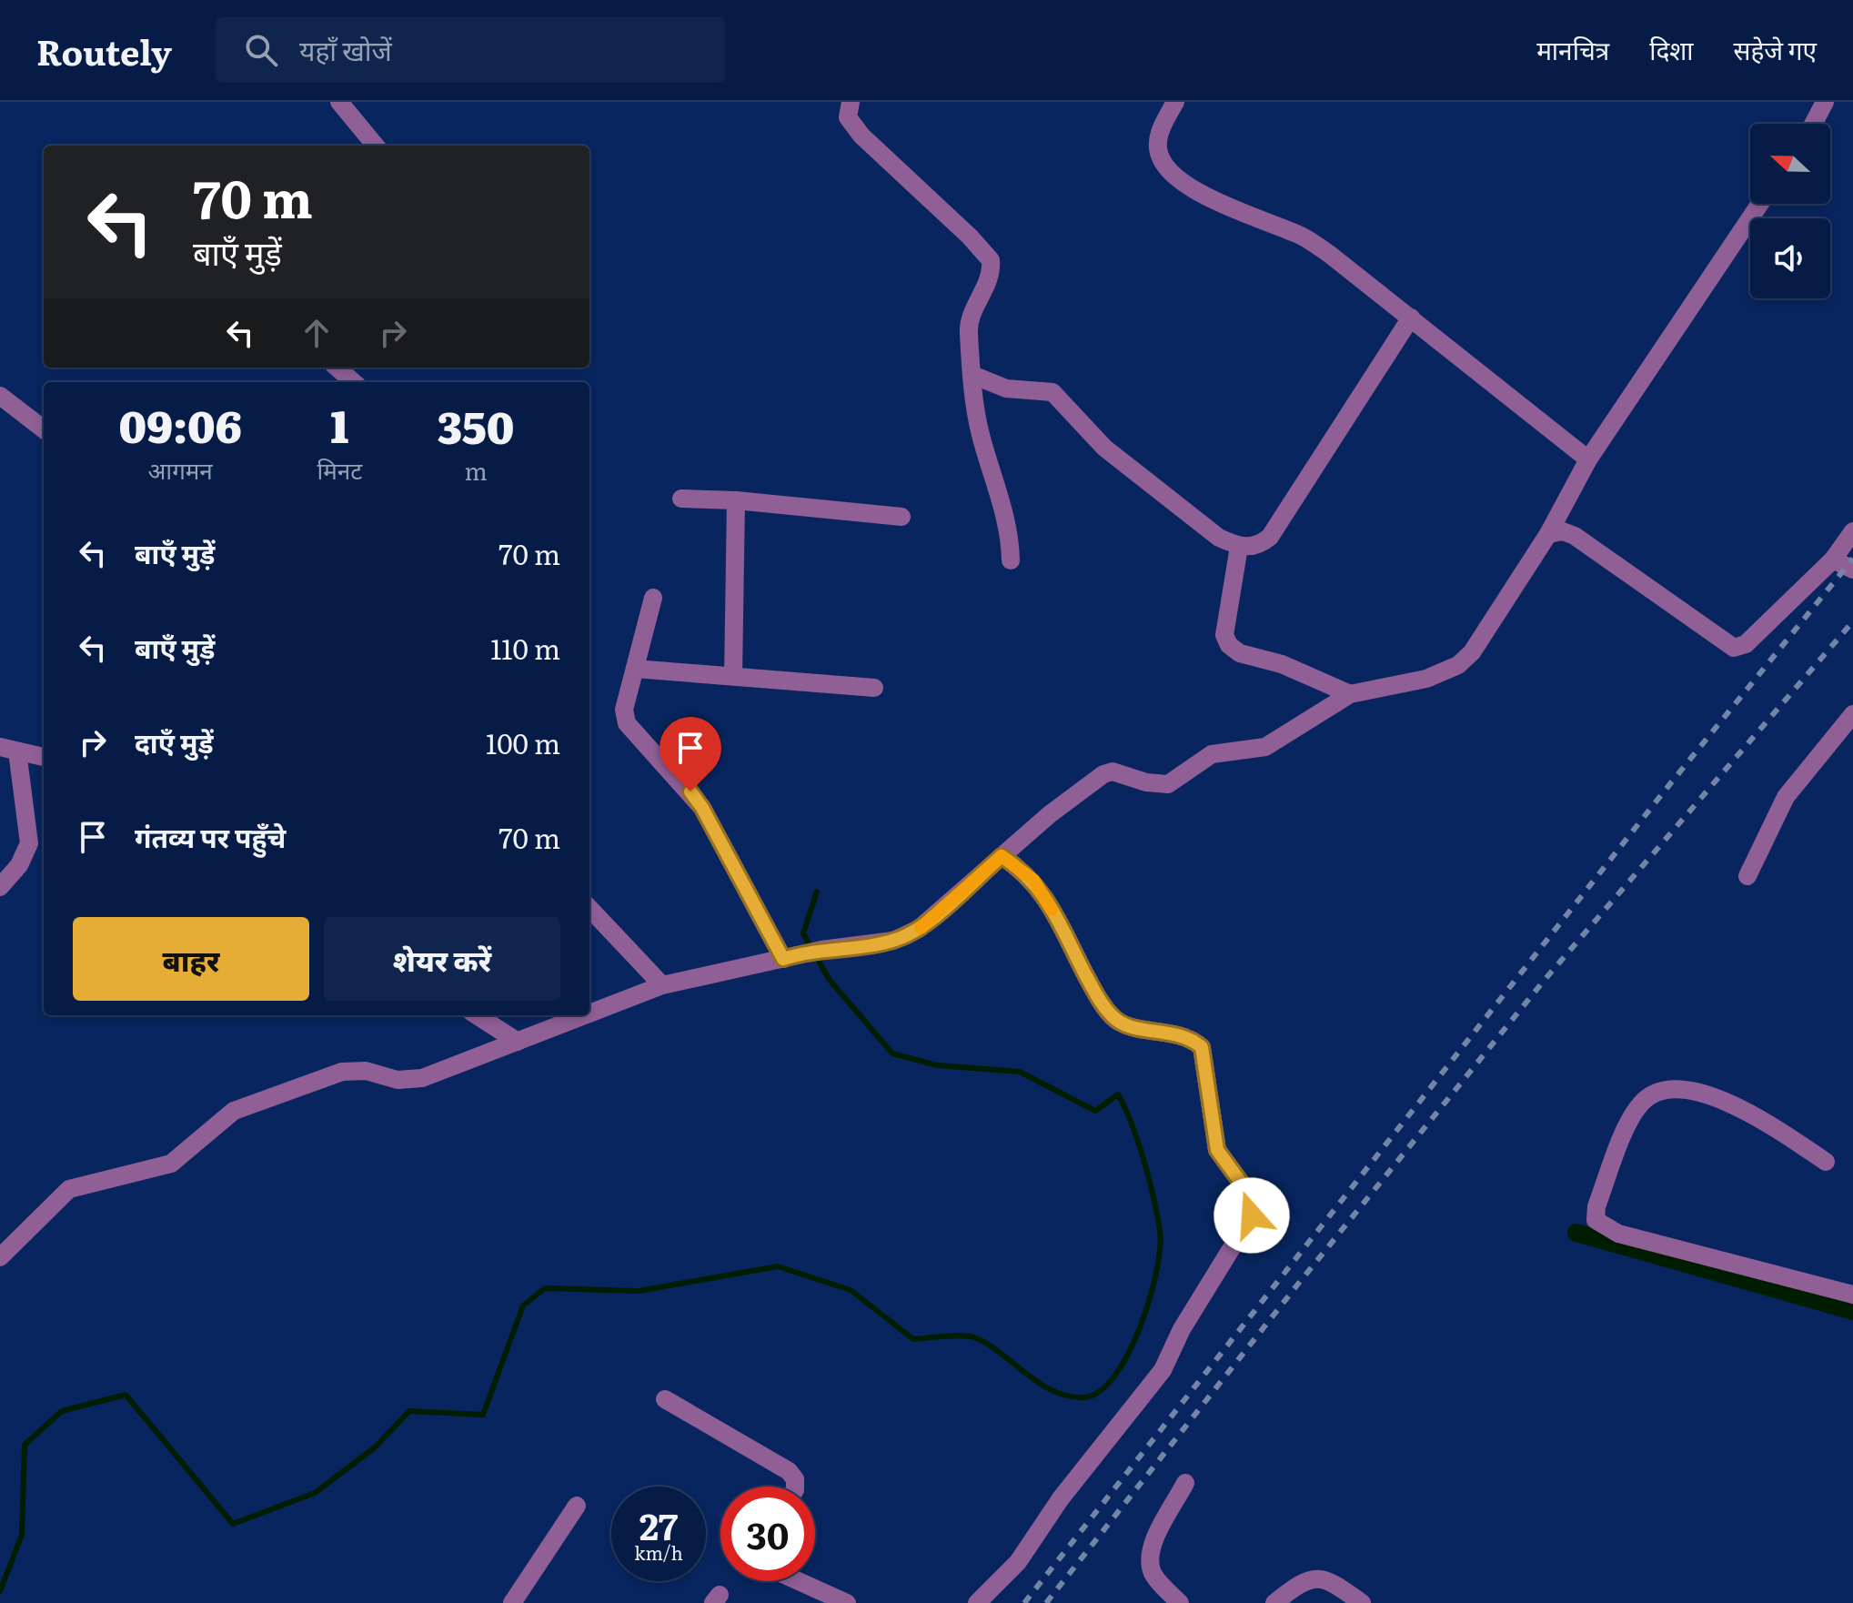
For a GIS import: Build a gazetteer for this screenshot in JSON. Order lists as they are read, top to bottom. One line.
{"north":"left","page":{"header":"Routely","search":"यहाँ खोजें","nav":["मानचित्र","दिशा","सहेजे गए"],"turn":["70 m","बाएँ मुड़ें"],"eta":["09:06","आगमन","1","मिनट","350","m"],"list":[{"name":"बाएँ मुड़ें","value":"70 m"},{"name":"बाएँ मुड़ें","value":"110 m"},{"name":"दाएँ मुड़ें","value":"100 m"},{"name":"गंतव्य पर पहुँचे","value":"70 m"}],"buttons":["बाहर","शेयर करें"],"speed":"27 km/h","limit":"30"}}
